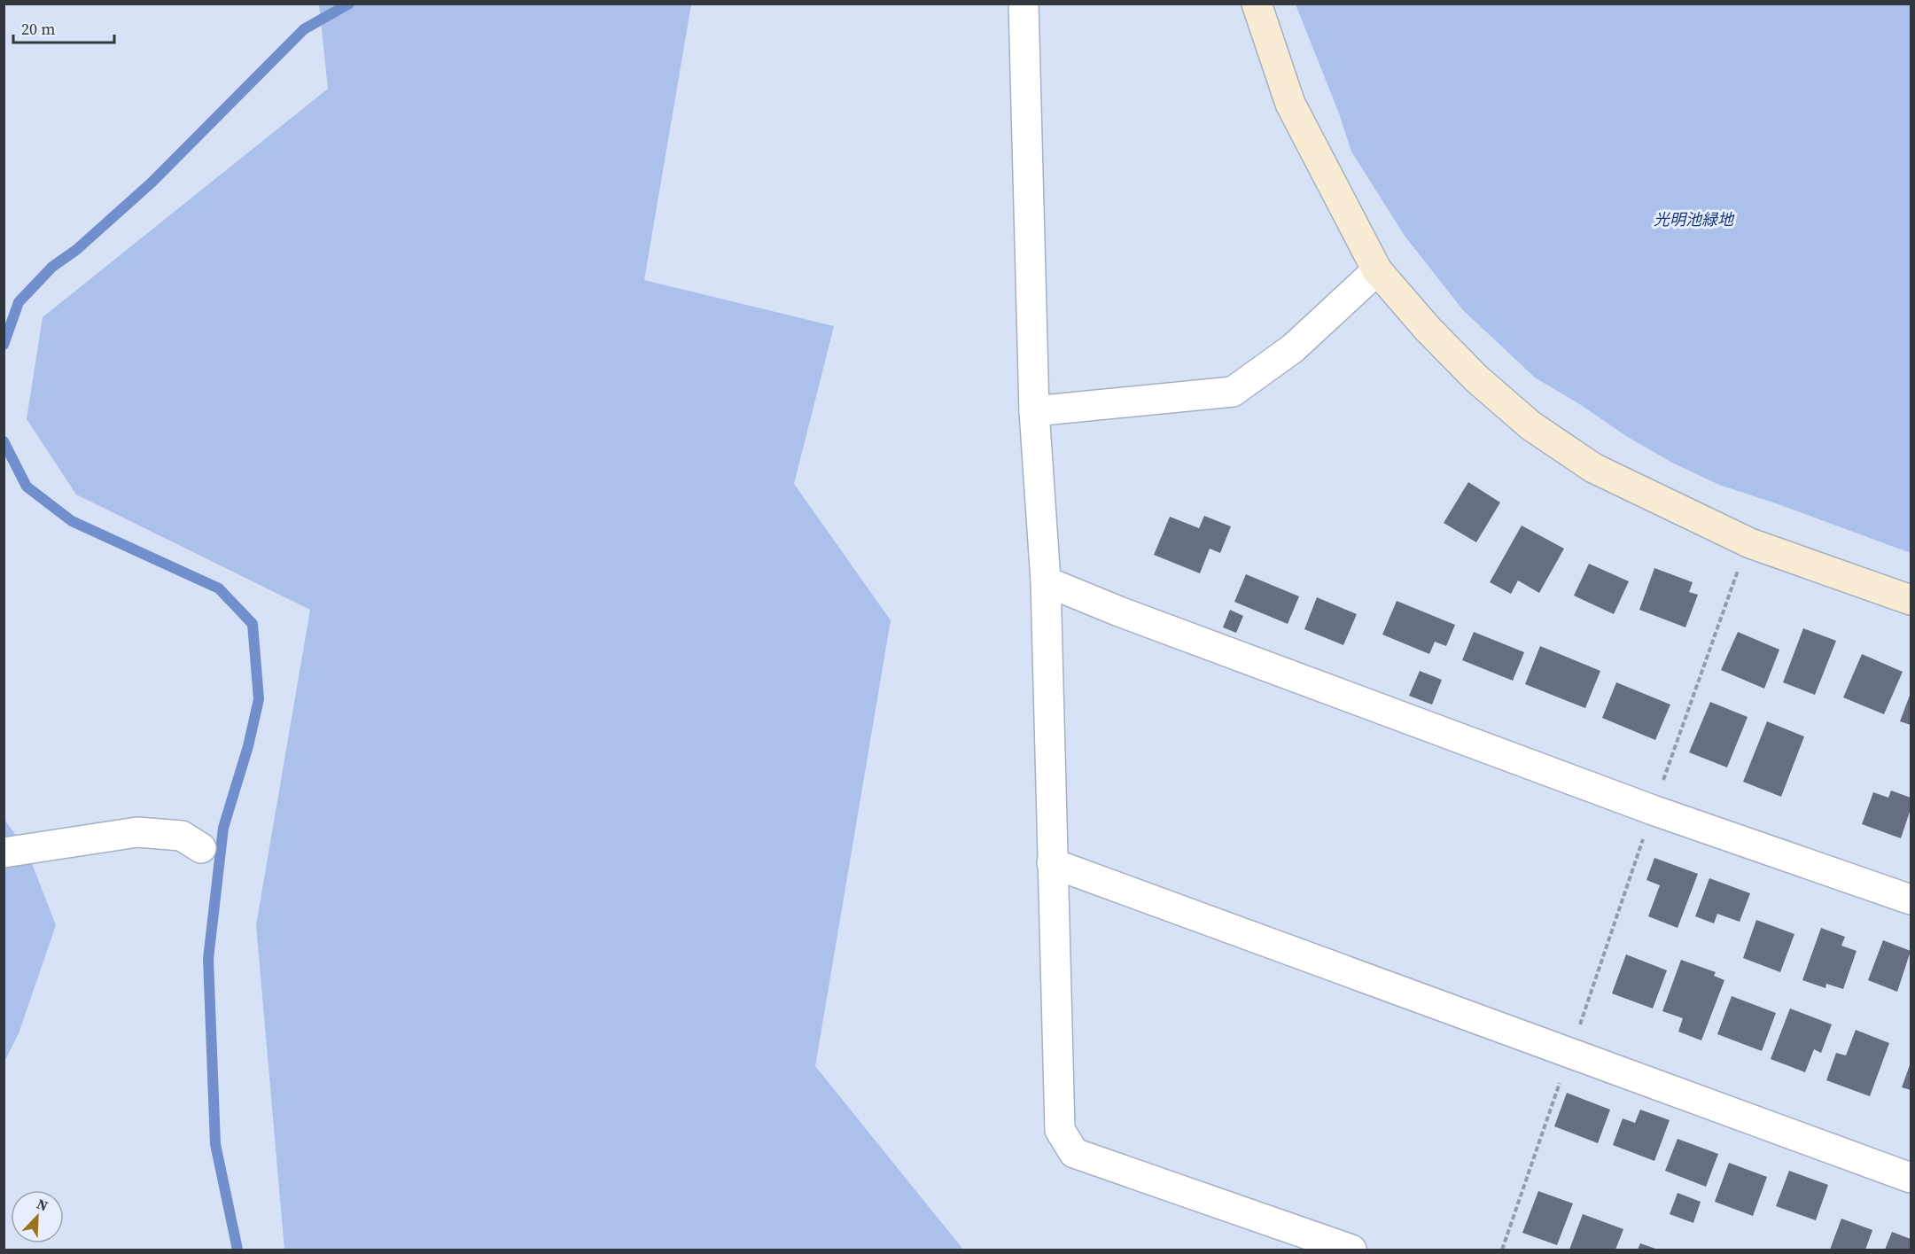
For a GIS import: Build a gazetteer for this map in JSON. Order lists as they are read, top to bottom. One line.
{"parks":["光明池緑地"],"scale_bar":"20 m","north":"top right"}
